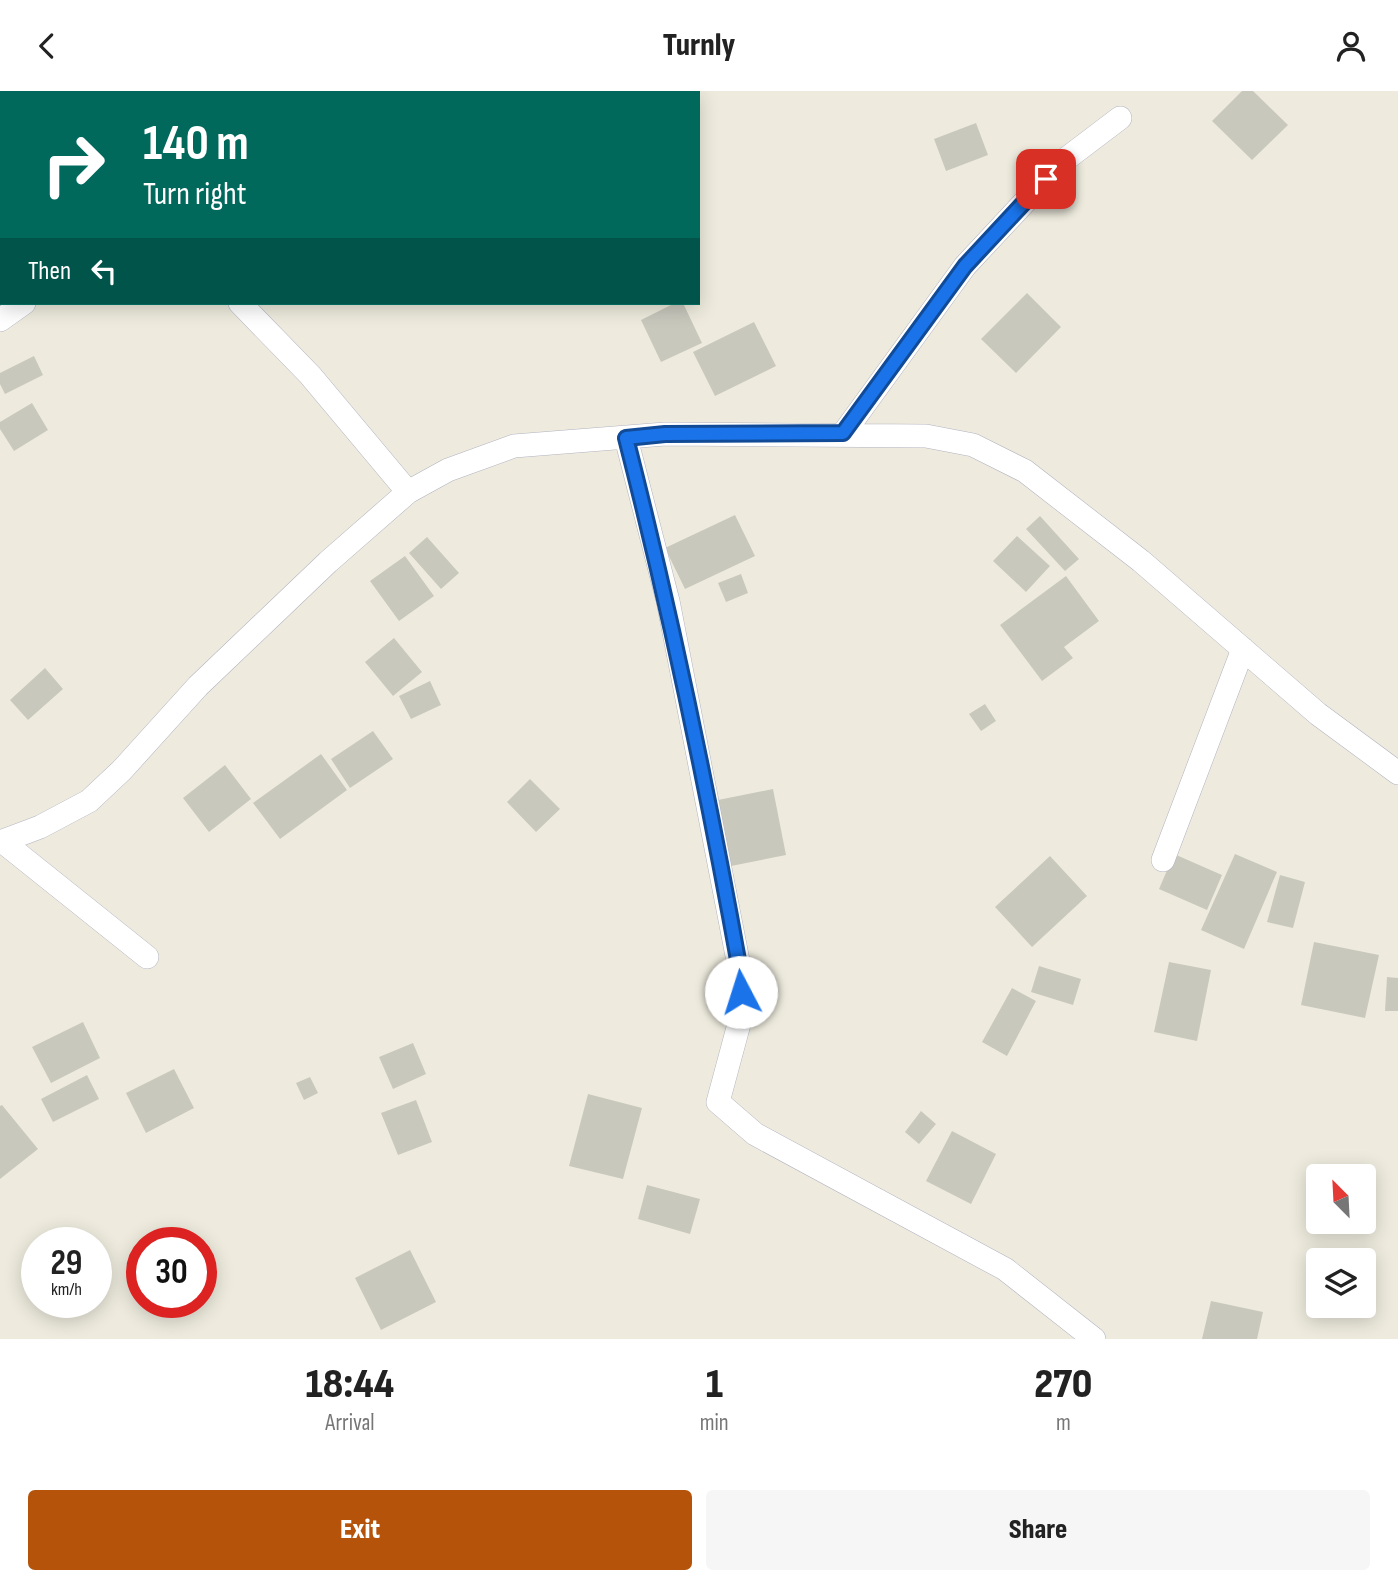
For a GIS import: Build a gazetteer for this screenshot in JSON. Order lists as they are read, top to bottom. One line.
{"north":"top left","page":{"header":"Turnly","turn":["140 m","Turn right"],"then":"Then","speed":"29 km/h","limit":"30","eta":["18:44","Arrival","1","min","270","m"],"buttons":["Exit","Share"]}}
